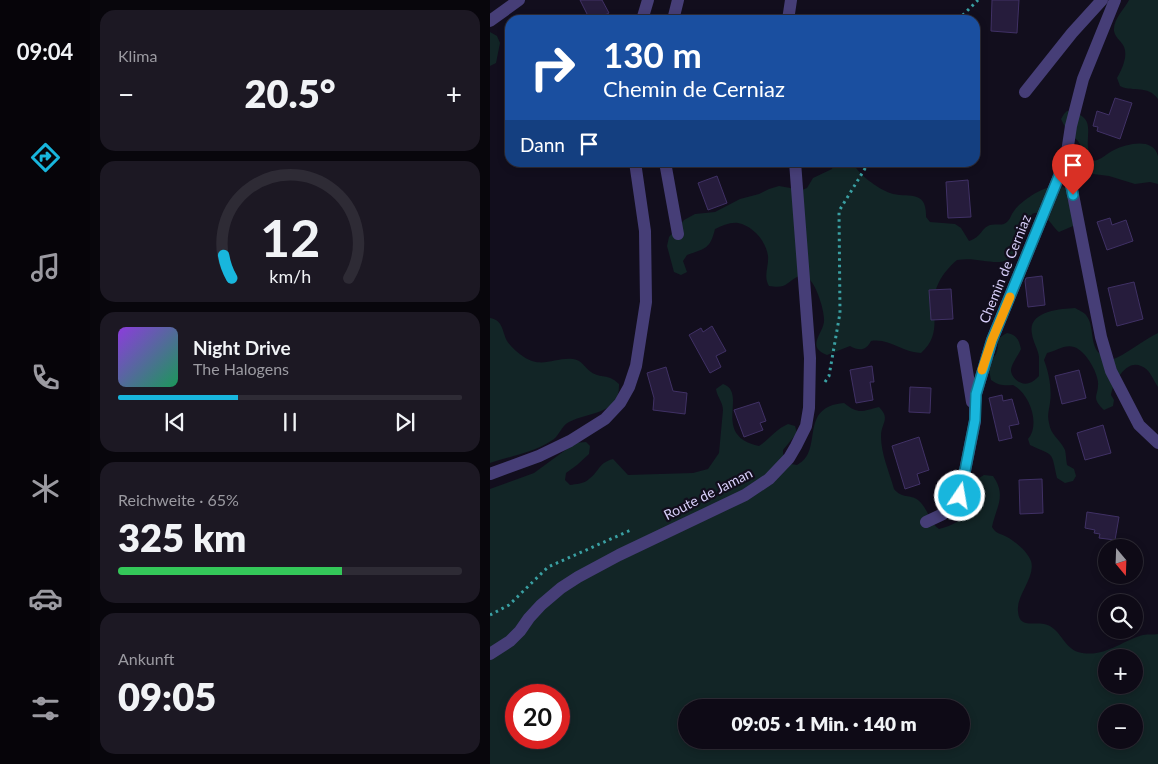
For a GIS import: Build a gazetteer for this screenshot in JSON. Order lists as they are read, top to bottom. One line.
{"streets":{"street":["Chemin de Cerniaz","Route de Jaman"]},"north":"bottom","page":{"tabs":"09:04","tile":["Klima",["Reichweite · 65%","325 km"],["Ankunft","09:05"]],"turn":["130 m","Chemin de Cerniaz"],"heat":["−","20.5°","+"],"then":"Dann","song":["Night Drive","The Halogens"],"map_buttons":["+","−"],"limit":"20","trip":"09:05 · 1 Min. · 140 m","gauge":["12","km/h"]}}
